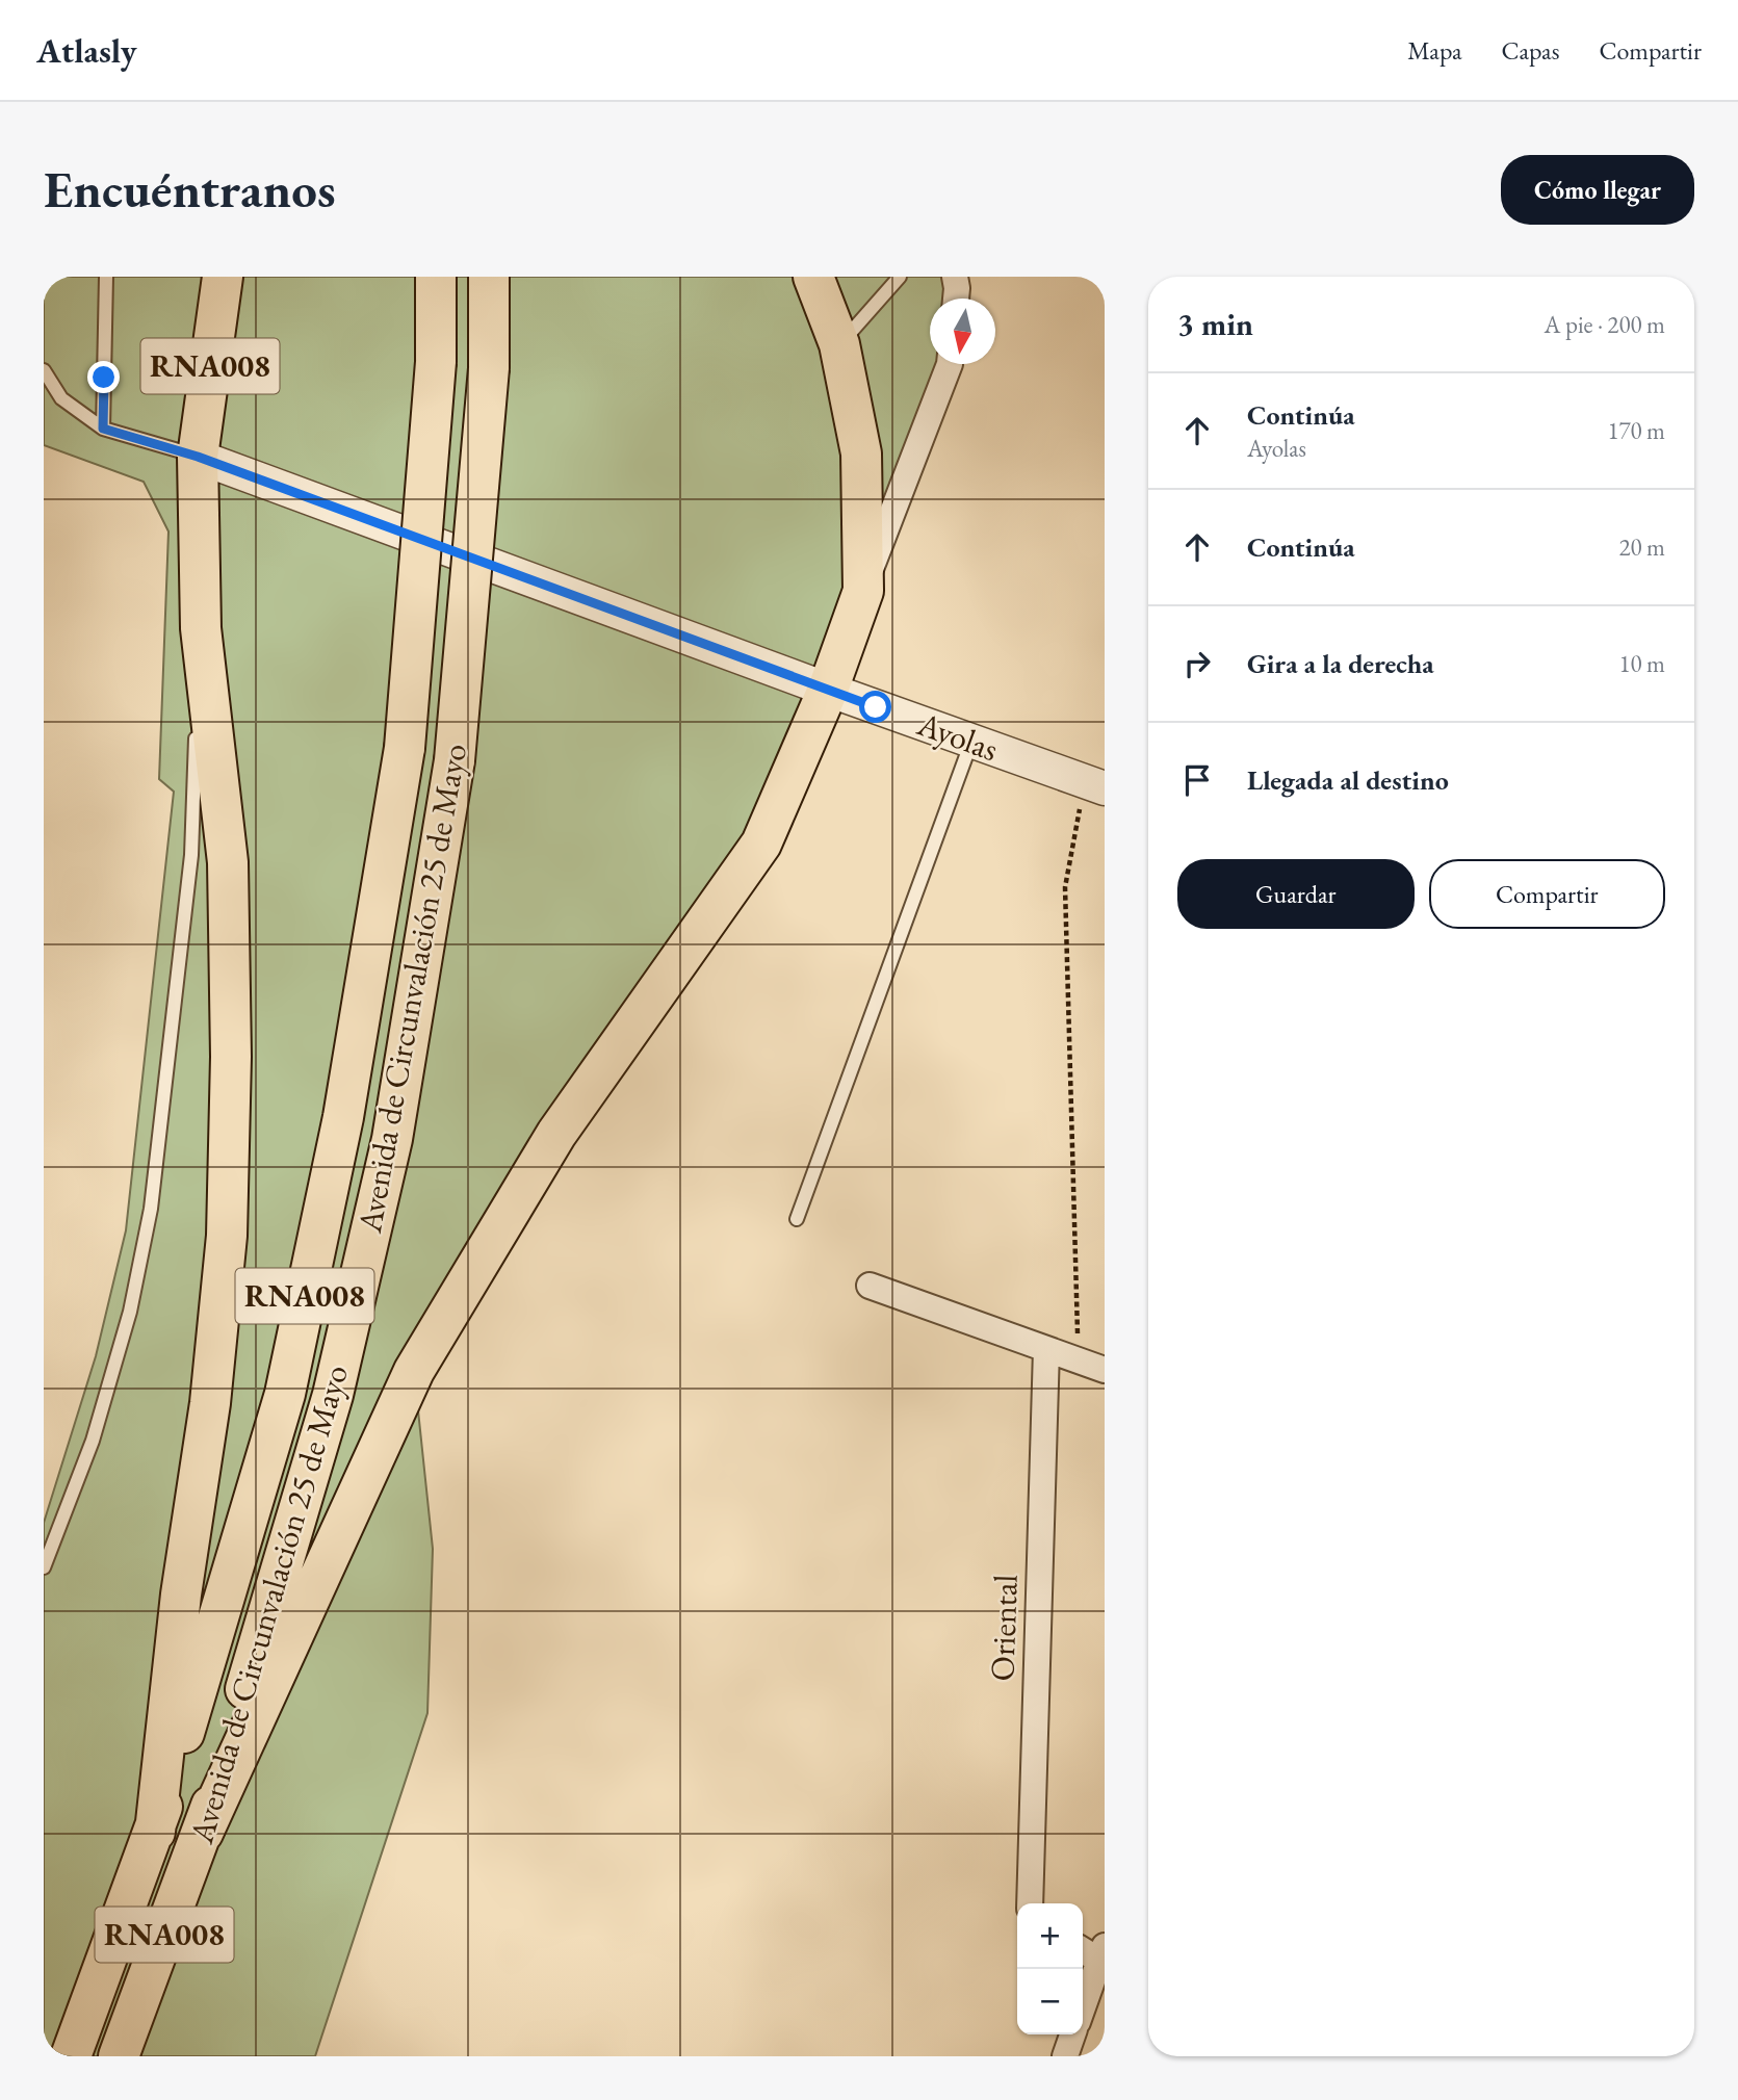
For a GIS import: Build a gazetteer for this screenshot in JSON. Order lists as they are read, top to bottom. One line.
{"streets":{"highway":["RNA008","Avenida de Circunvalación 25 de Mayo"],"street":["Ayolas","Oriental"]},"crossings":[["RNA008","Ayolas"],["RNA008","Avenida de Circunvalación 25 de Mayo"]],"north":"bottom","page":{"header":"Atlasly","nav":["Mapa","Capas","Compartir"],"buttons":["Cómo llegar",["Guardar","Compartir"]],"title":"Encuéntranos","heading":["3 min","A pie · 200 m"],"list":[["Continúa","Ayolas","170 m"],["Continúa","20 m"],["Gira a la derecha","10 m"],"Llegada al destino"],"map_buttons":["+","−"]}}
